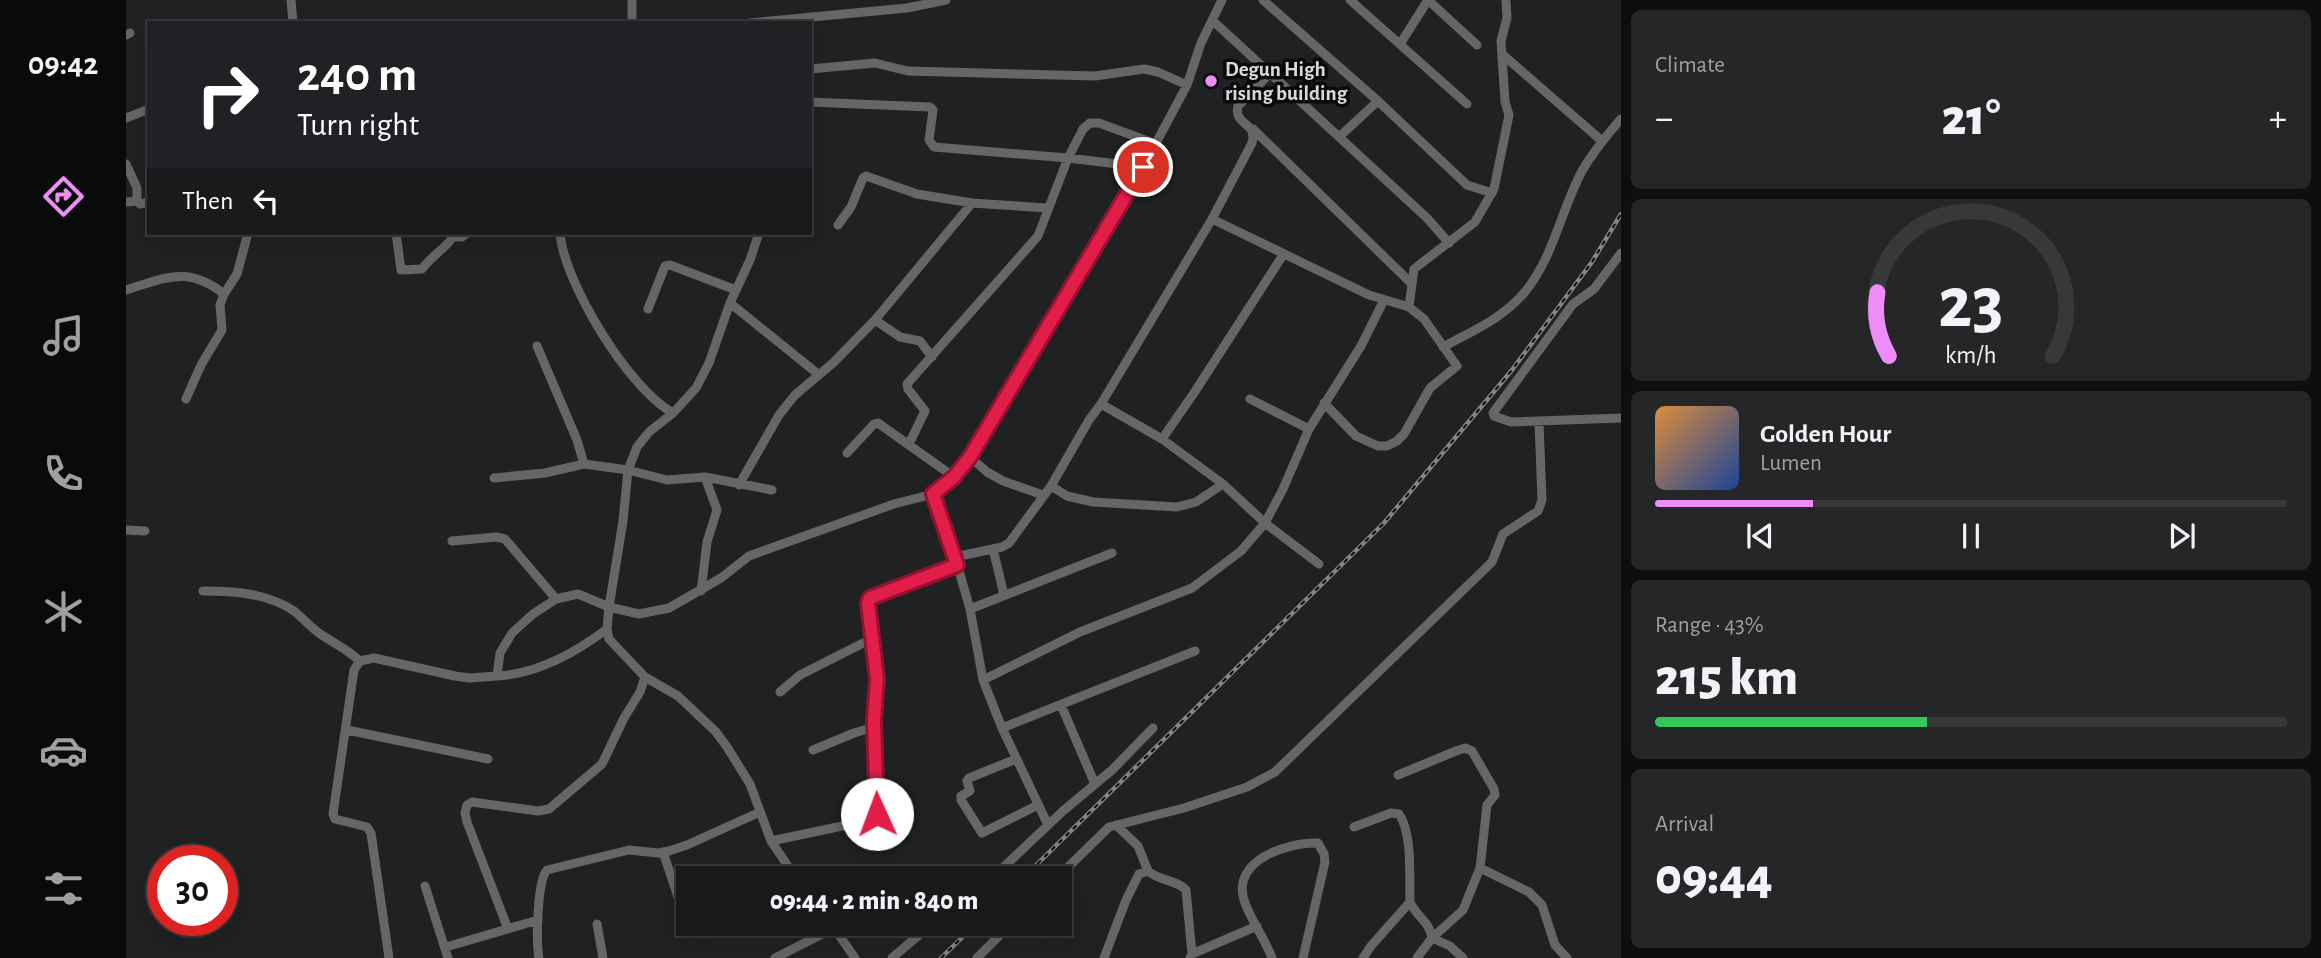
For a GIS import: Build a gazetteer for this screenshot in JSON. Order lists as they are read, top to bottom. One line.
{"places":["Degun High rising building"],"page":{"tabs":"09:42","tile":["Climate",["Range · 43%","215 km"],["Arrival","09:44"]],"turn":["240 m","Turn right"],"heat":["−","21°","+"],"then":"Then","song":["Golden Hour","Lumen"],"limit":"30","trip":"09:44 · 2 min · 840 m","gauge":["23","km/h"]}}
